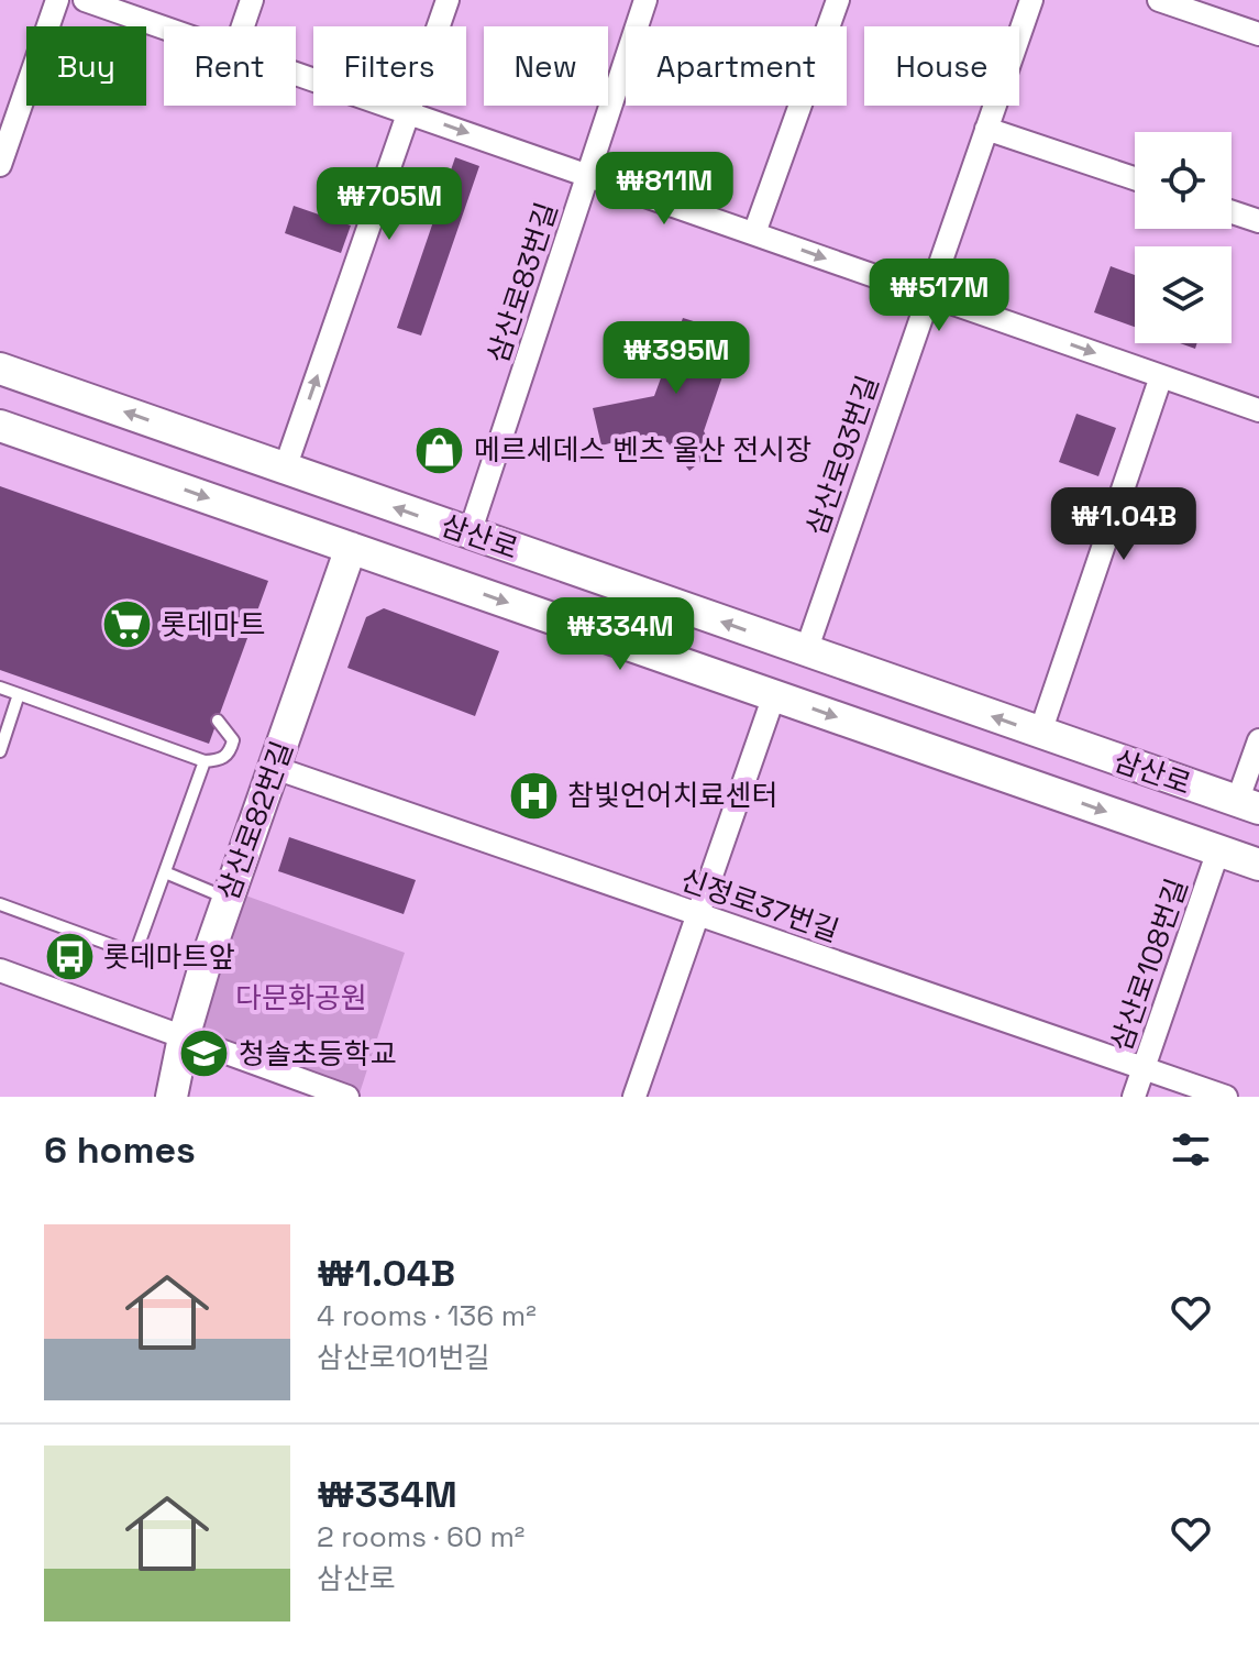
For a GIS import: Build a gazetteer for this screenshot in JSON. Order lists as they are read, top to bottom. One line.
{"streets":{"main road":["삼산로","삼산로82번길"],"street":["삼산로83번길","삼산로93번길","신정로37번길","삼산로108번길"]},"crossings":[["삼산로83번길","삼산로"],["삼산로93번길","삼산로"],["삼산로","삼산로82번길"],["삼산로","삼산로108번길"],["삼산로82번길","신정로37번길"],["신정로37번길","삼산로108번길"]],"parks":["다문화공원"],"places":{"shop":["메르세데스 벤츠 울산 전시장"],"supermarket":["롯데마트"],"hospital":["참빛언어치료센터"],"bus stop":["롯데마트앞"],"school or university":["청솔초등학교"]},"page":{"chip":["Buy","Rent","Filters","New","Apartment","House"],"price":["₩811M","₩705M","₩517M","₩395M","₩1.04B","₩334M"],"heading":"6 homes","list":[{"name":"₩1.04B","note":"4 rooms · 136 m² · 삼산로101번길"},{"name":"₩334M","note":"2 rooms · 60 m² · 삼산로"}]}}
